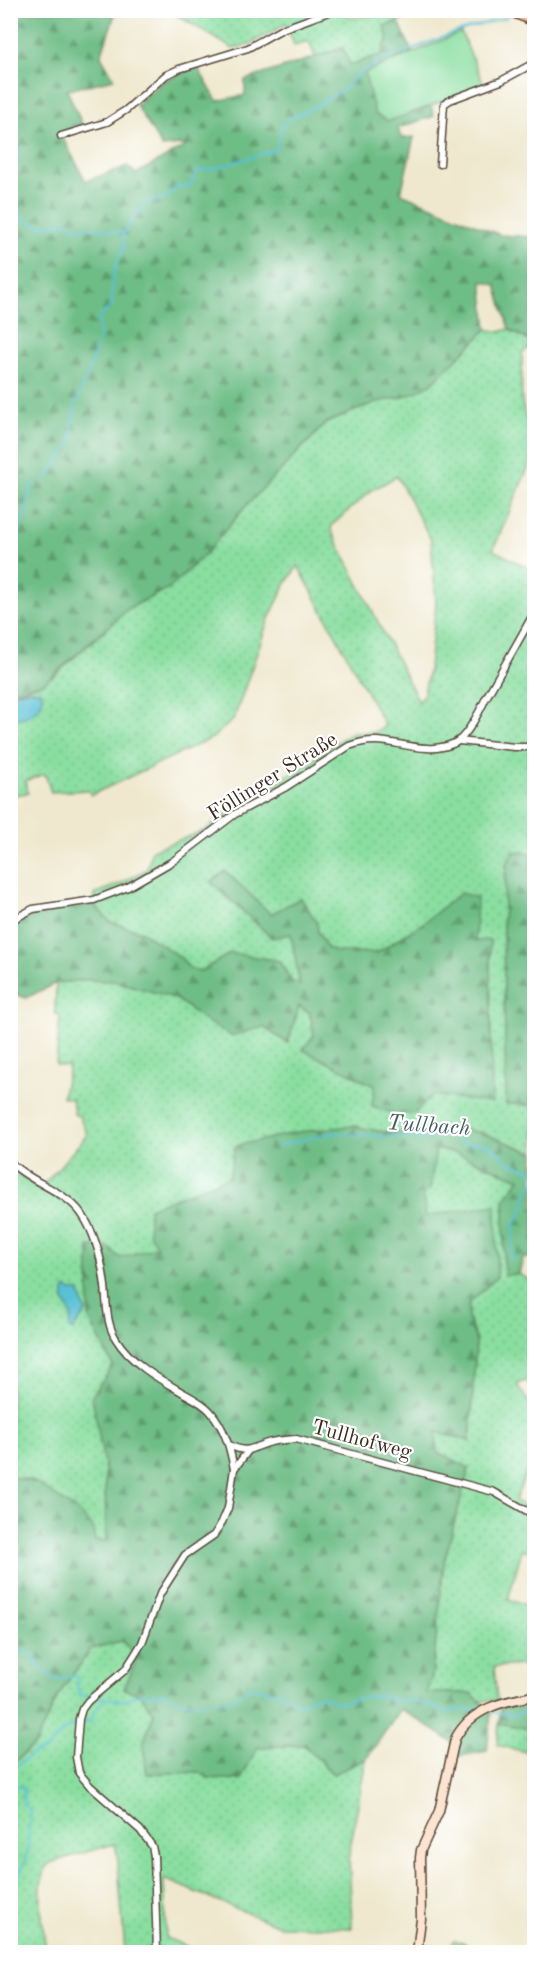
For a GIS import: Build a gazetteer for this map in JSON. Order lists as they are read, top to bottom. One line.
{"streets":{"street":["Föllinger Straße","Tullhofweg"]},"water":["Tullbach"]}
